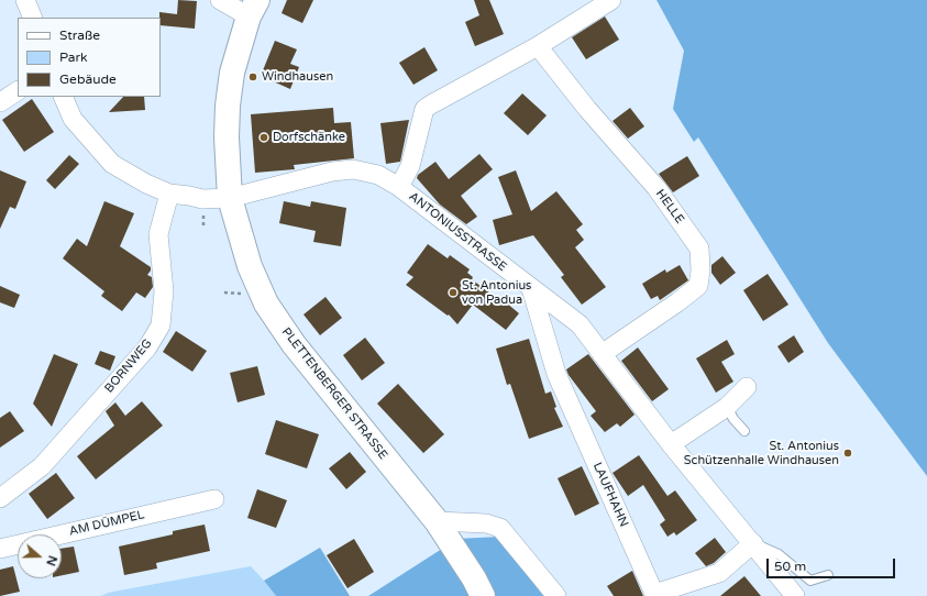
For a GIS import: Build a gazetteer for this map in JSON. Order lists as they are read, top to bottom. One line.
{"streets":{"main road":["PLETTENBERGER STRASSE"],"street":["HELLE","ANTONIUSSTRASSE","BORNWEG","LAUFHAHN","AM DÜMPEL"]},"crossings":[["HELLE","ANTONIUSSTRASSE"],["ANTONIUSSTRASSE","BORNWEG"],["ANTONIUSSTRASSE","PLETTENBERGER STRASSE"],["ANTONIUSSTRASSE","LAUFHAHN"]],"places":["Windhausen","Dorfschänke","St. Antonius von Padua","St. Antonius Schützenhalle Windhausen"],"legend":["Straße","Park","Gebäude"],"scale_bar":"50 m","north":"right"}
